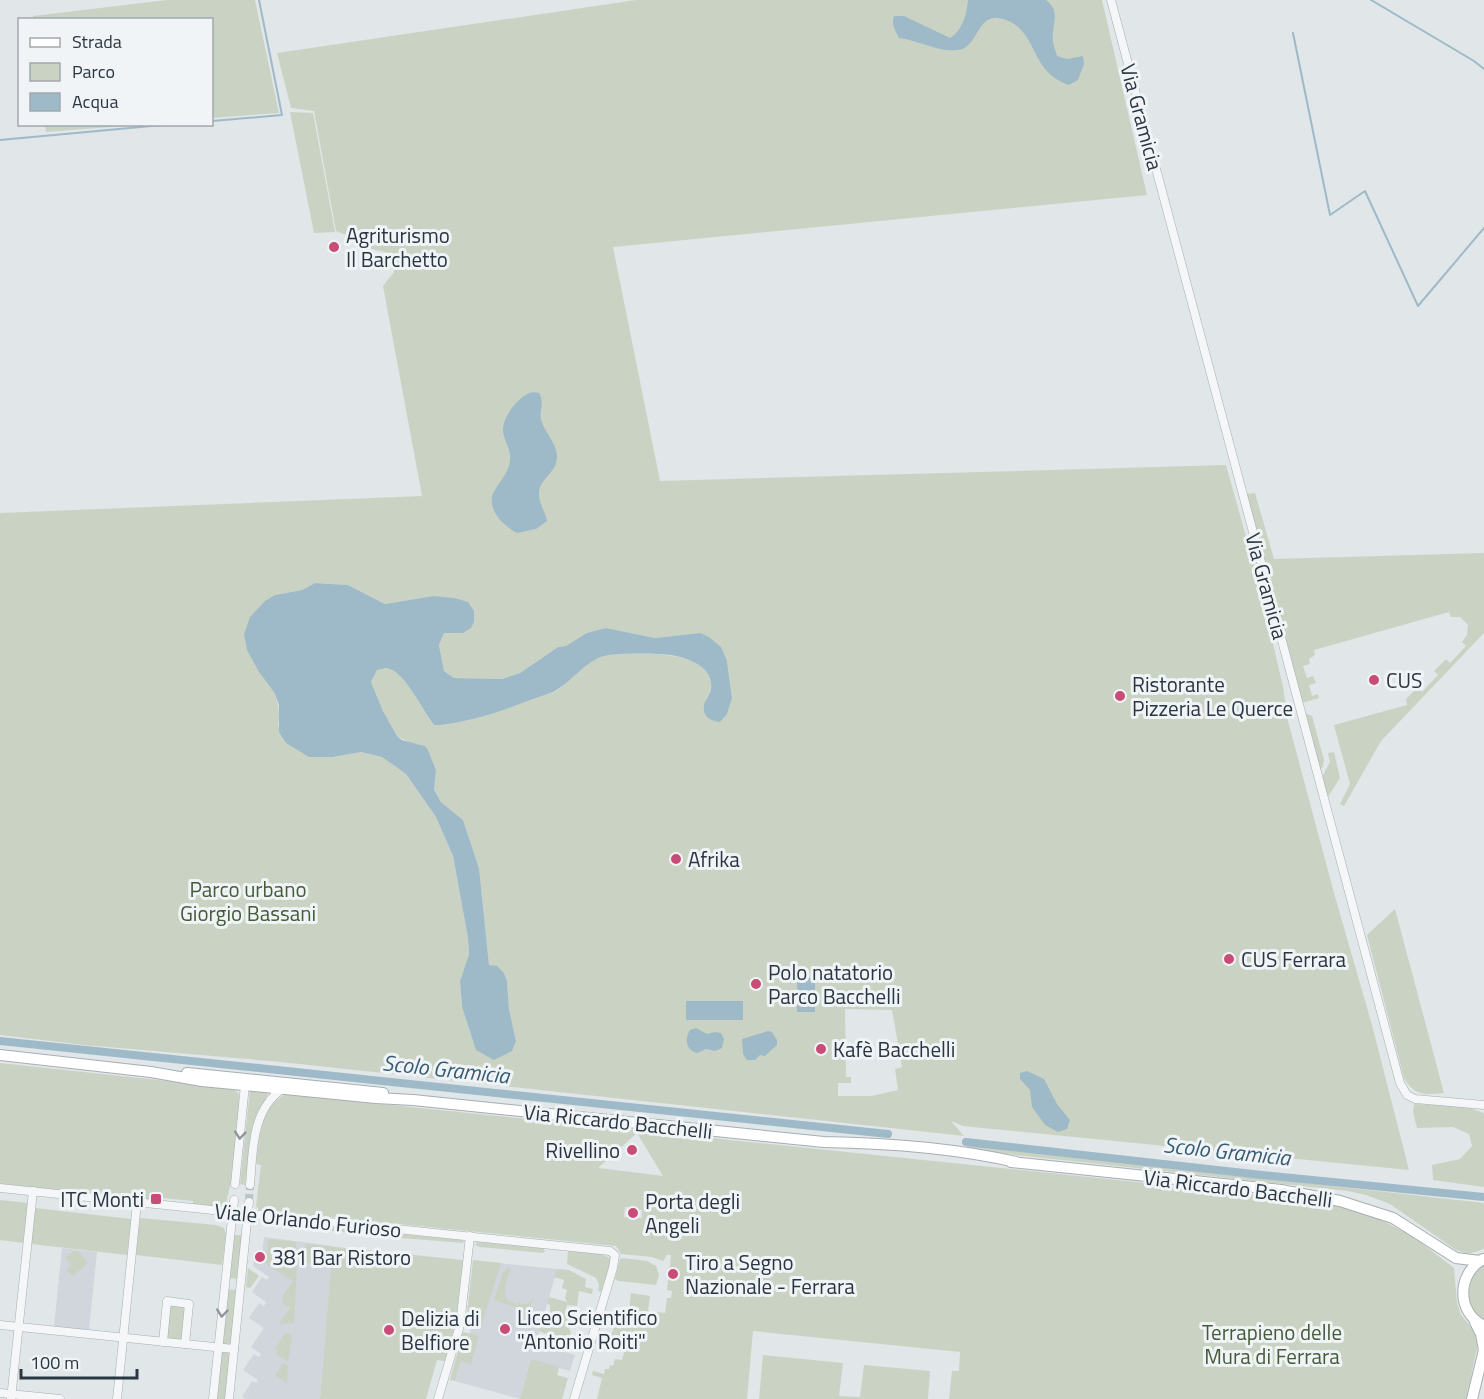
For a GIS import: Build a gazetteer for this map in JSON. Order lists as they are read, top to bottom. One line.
{"streets":{"main road":["Via Riccardo Bacchelli"],"street":["Via Gramicia","Viale Orlando Furioso"]},"water":["Scolo Gramicia"],"parks":["Parco urbano Giorgio Bassani","Terrapieno delle Mura di Ferrara"],"places":{"other":["Agriturismo Il Barchetto","CUS","Ristorante Pizzeria Le Querce","Afrika","CUS Ferrara","Polo natatorio Parco Bacchelli","Kafè Bacchelli","Rivellino","Porta degli Angeli","381 Bar Ristoro","Tiro a Segno Nazionale - Ferrara","Liceo Scientifico \"Antonio Roiti\"","Delizia di Belfiore"],"transit":["ITC Monti"]},"legend":["Strada","Parco","Acqua"],"scale_bar":"100 m"}
